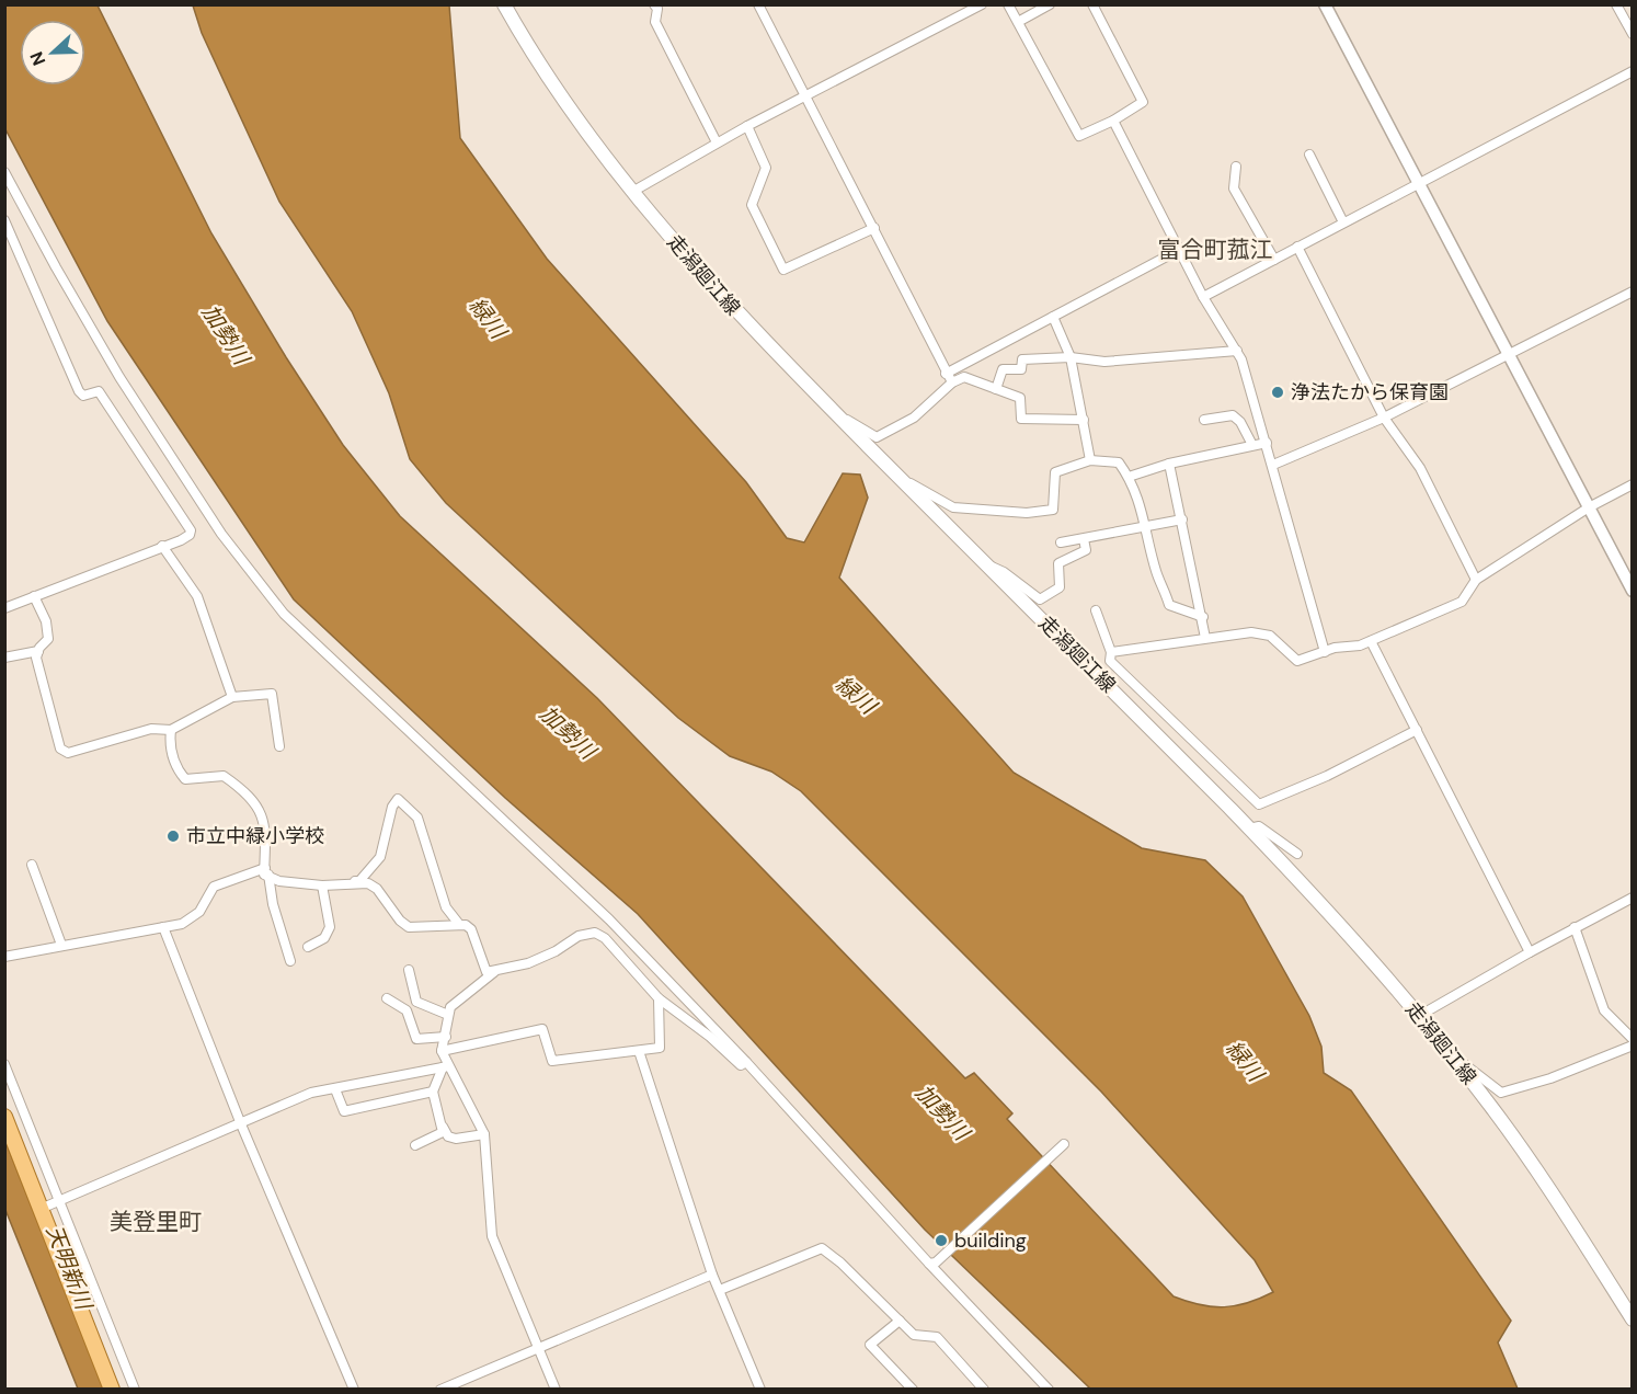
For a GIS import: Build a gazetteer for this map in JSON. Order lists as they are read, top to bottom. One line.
{"streets":{"main road":["走潟廻江線"]},"districts":["富合町菰江","美登里町"],"water":["緑川","加勢川","天明新川"],"places":["浄法たから保育園","市立中緑小学校","building"],"north":"left"}
